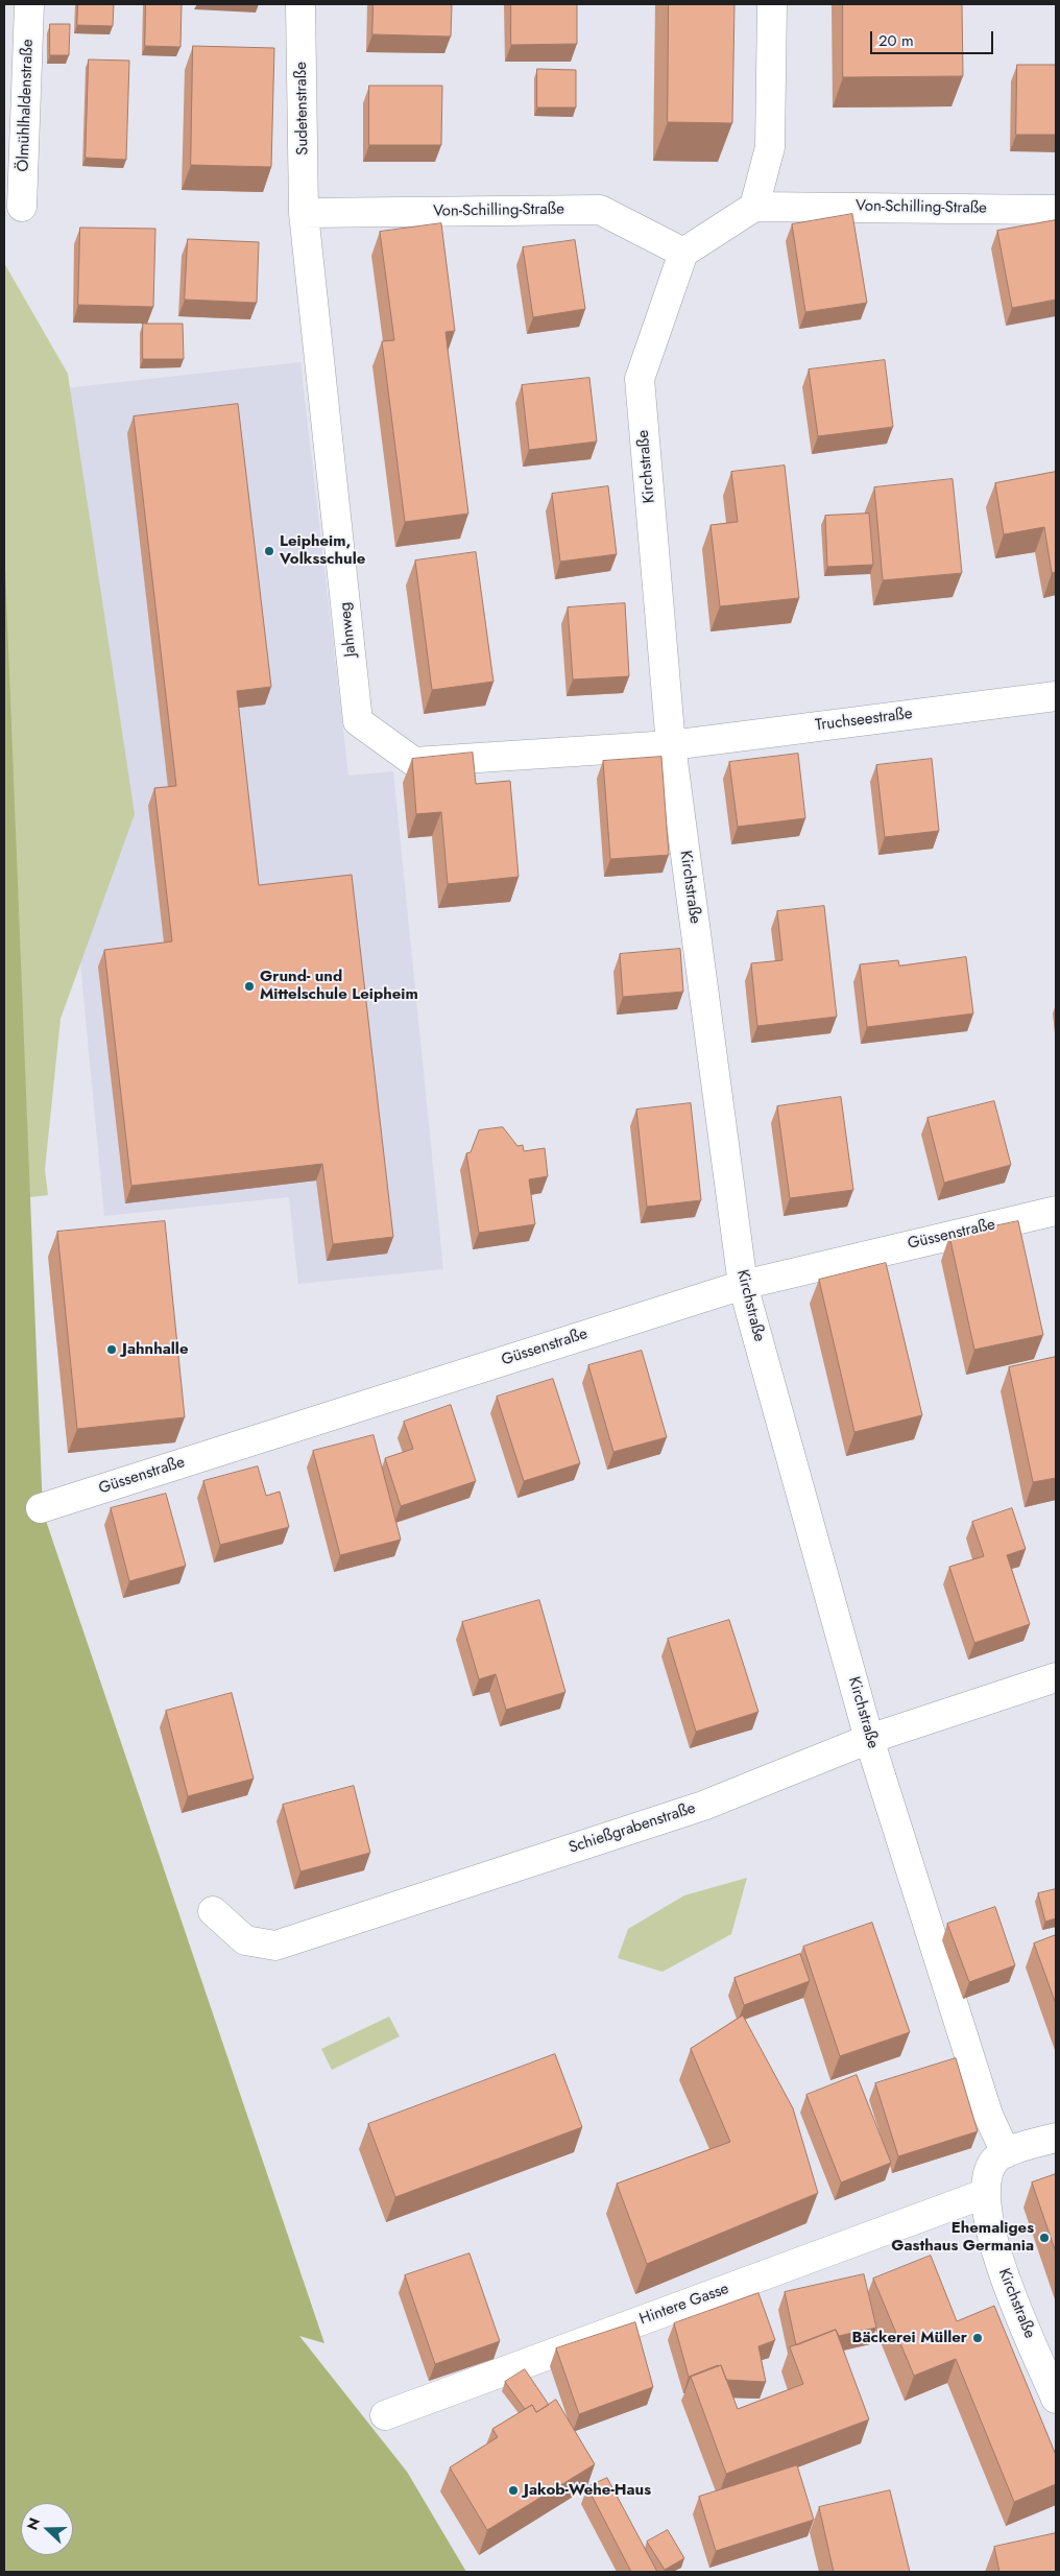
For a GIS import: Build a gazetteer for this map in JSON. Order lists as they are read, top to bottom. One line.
{"streets":{"street":["Ölmühlhaldenstraße","Sudetenstraße","Von-Schilling-Straße","Kirchstraße","Jahnweg","Truchseestraße","Güssenstraße","Schießgrabenstraße","Hintere Gasse"]},"crossings":[["Sudetenstraße","Von-Schilling-Straße"],["Sudetenstraße","Jahnweg"],["Von-Schilling-Straße","Kirchstraße"],["Von-Schilling-Straße","Jahnweg"],["Kirchstraße","Jahnweg"],["Kirchstraße","Truchseestraße"],["Kirchstraße","Güssenstraße"],["Kirchstraße","Schießgrabenstraße"],["Kirchstraße","Hintere Gasse"],["Jahnweg","Truchseestraße"]],"places":["Leipheim, Volksschule","Grund- und Mittelschule Leipheim","Jahnhalle","Ehemaliges Gasthaus Germania","Bäckerei Müller","Jakob-Wehe-Haus"],"scale_bar":"20 m","north":"left"}
